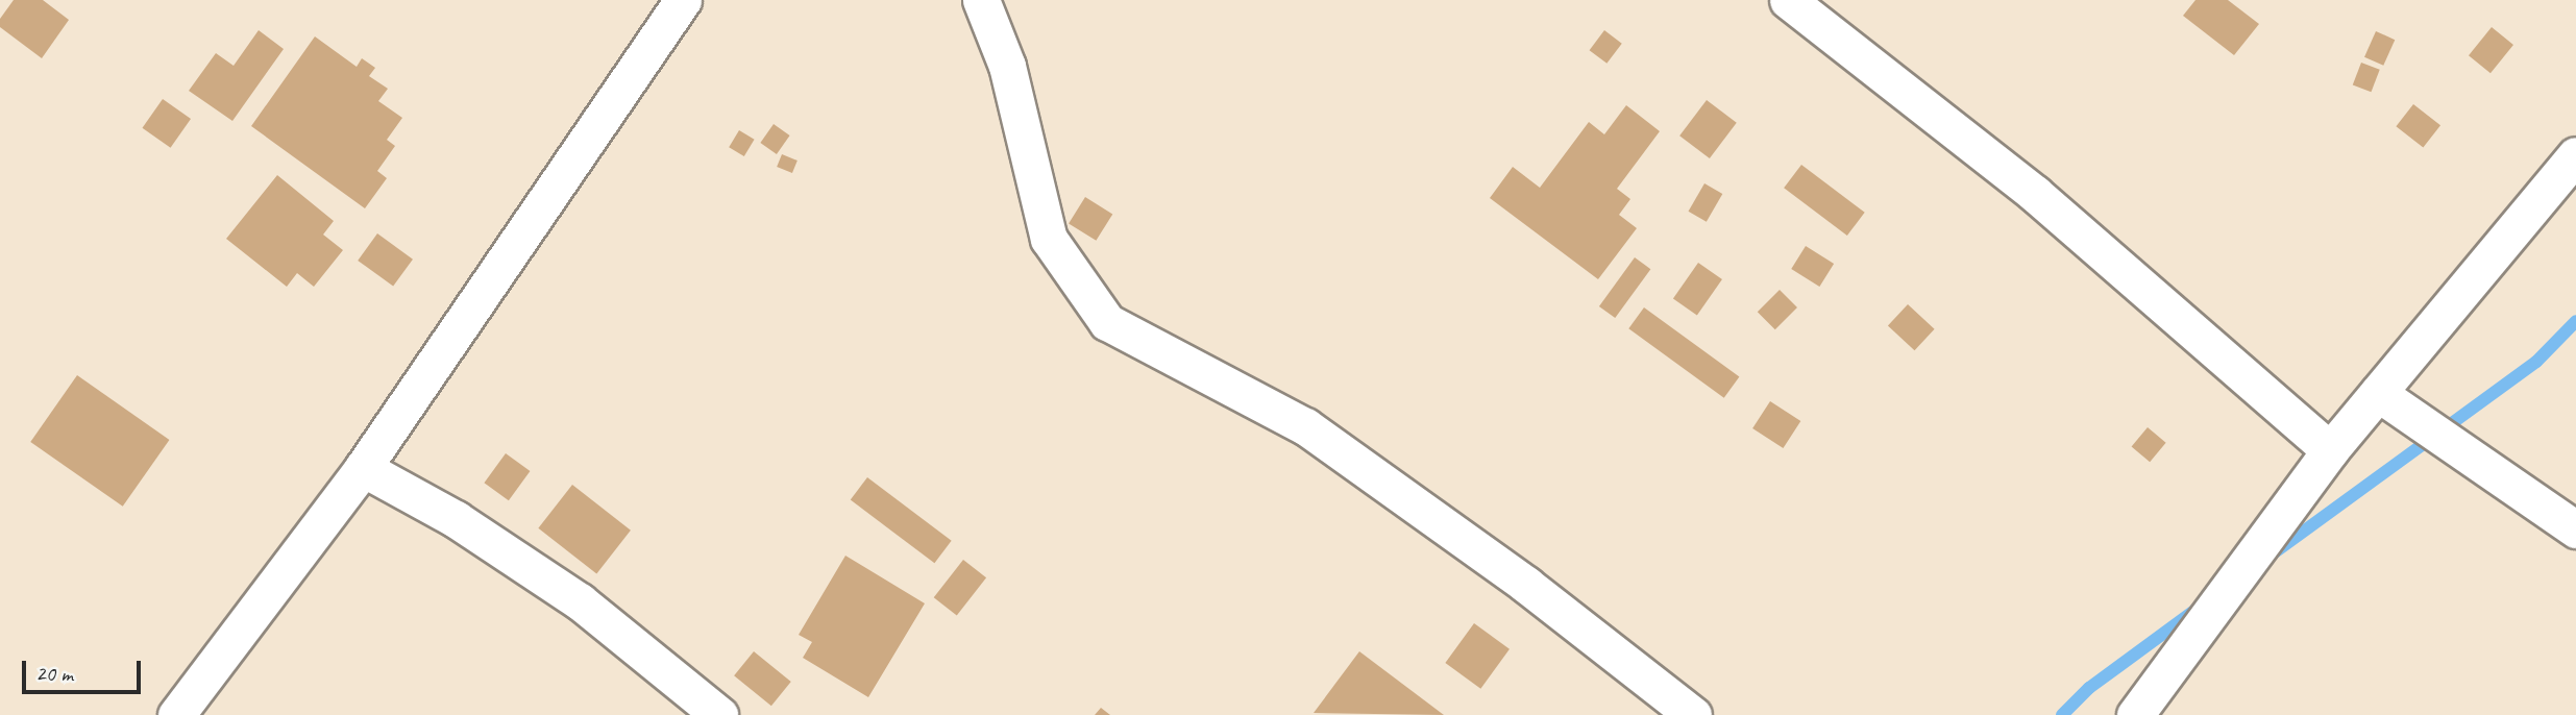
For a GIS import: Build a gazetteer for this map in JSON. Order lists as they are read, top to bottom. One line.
{"scale_bar":"20 m"}
